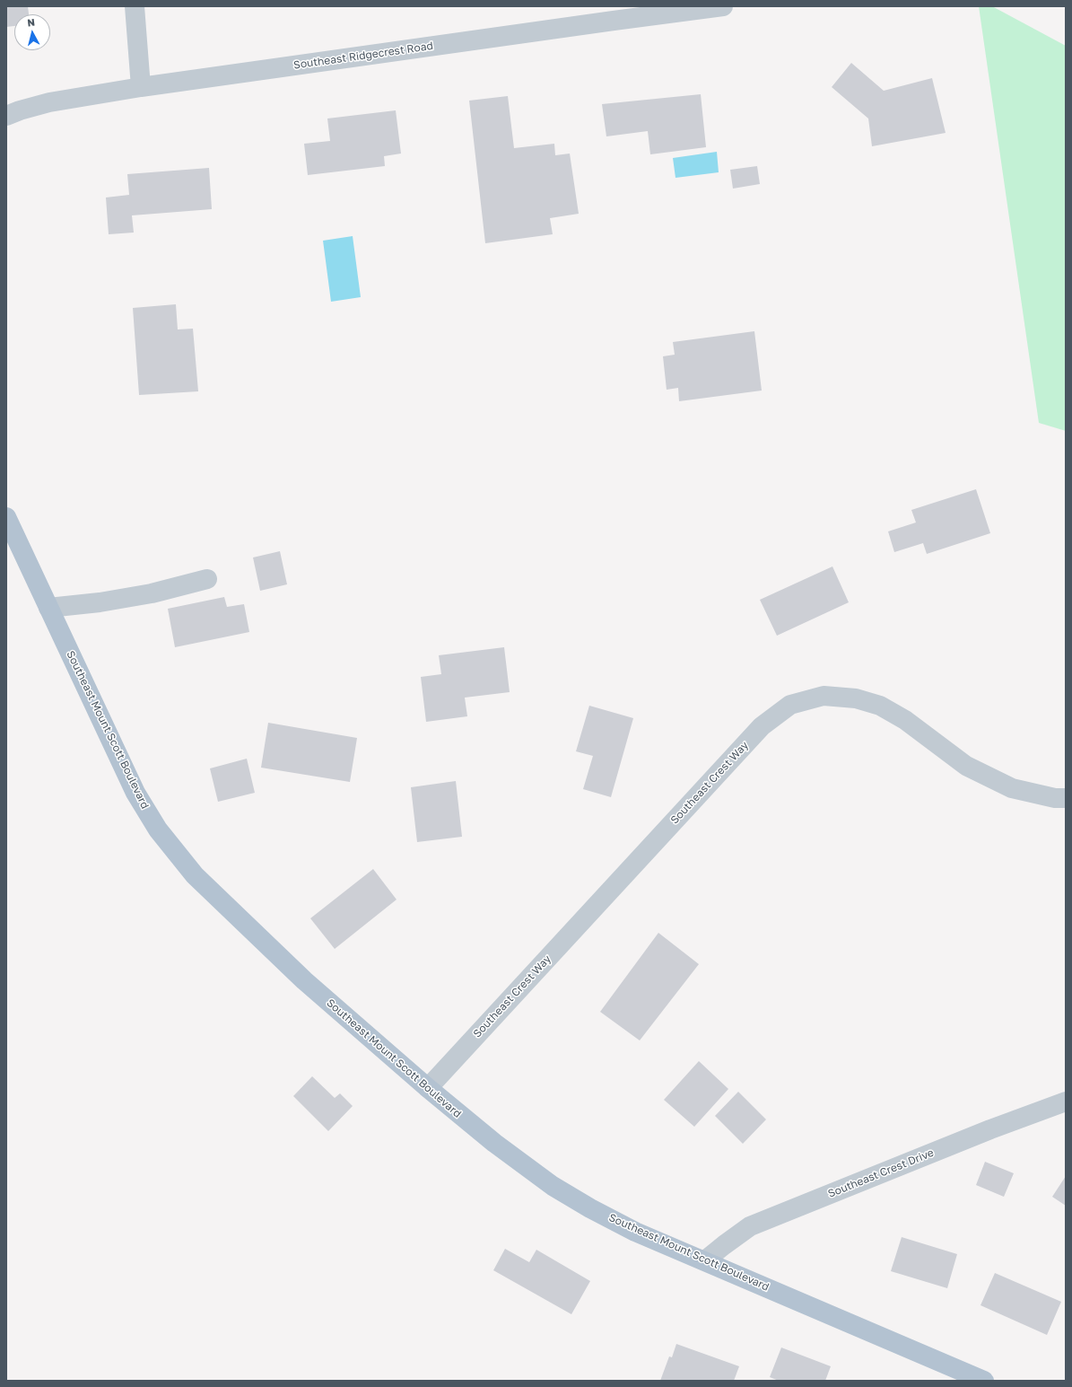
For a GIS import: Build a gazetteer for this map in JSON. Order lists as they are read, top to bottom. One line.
{"streets":{"main road":["Southeast Mount Scott Boulevard"],"street":["Southeast Ridgecrest Road","Southeast Crest Way","Southeast Crest Drive"]},"crossings":[["Southeast Mount Scott Boulevard","Southeast Crest Way"],["Southeast Mount Scott Boulevard","Southeast Crest Drive"]],"north":"top"}
